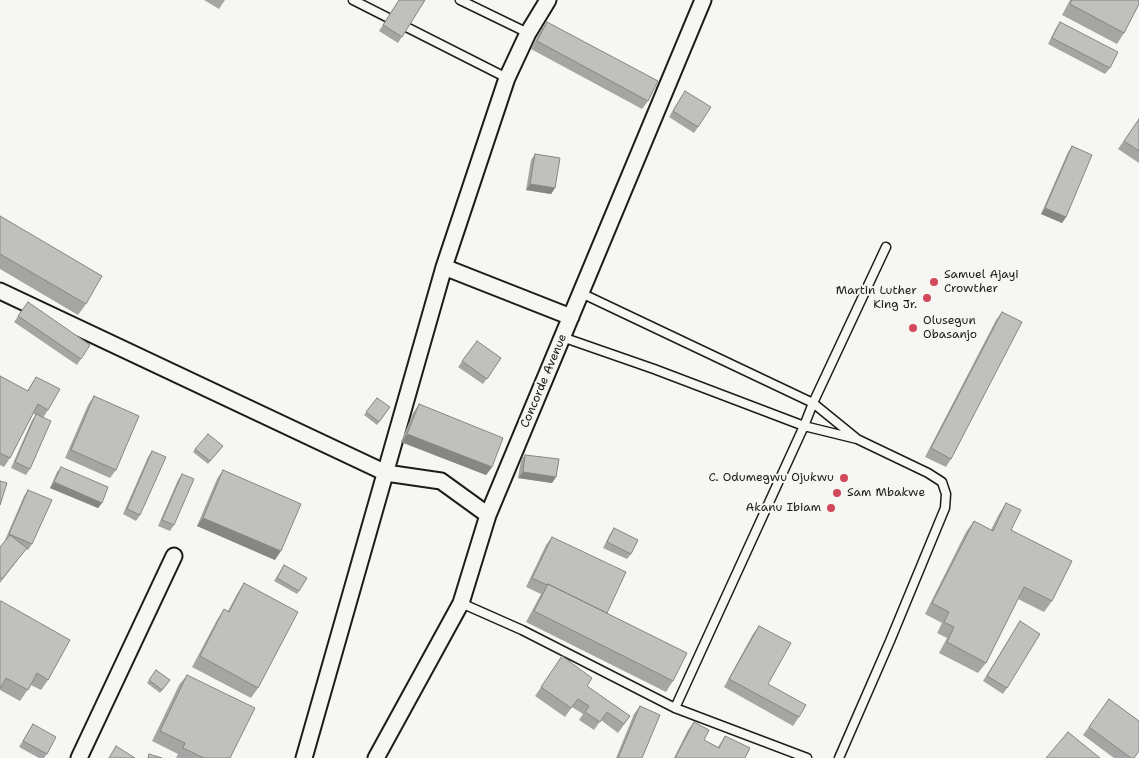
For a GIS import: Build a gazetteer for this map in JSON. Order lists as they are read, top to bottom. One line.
{"streets":{"street":["Concorde Avenue"]},"places":["Samuel Ajayi Crowther","Martin Luther King Jr.","Olusegun Obasanjo","C. Odumegwu Ojukwu","Sam Mbakwe","Akanu Ibiam"]}
